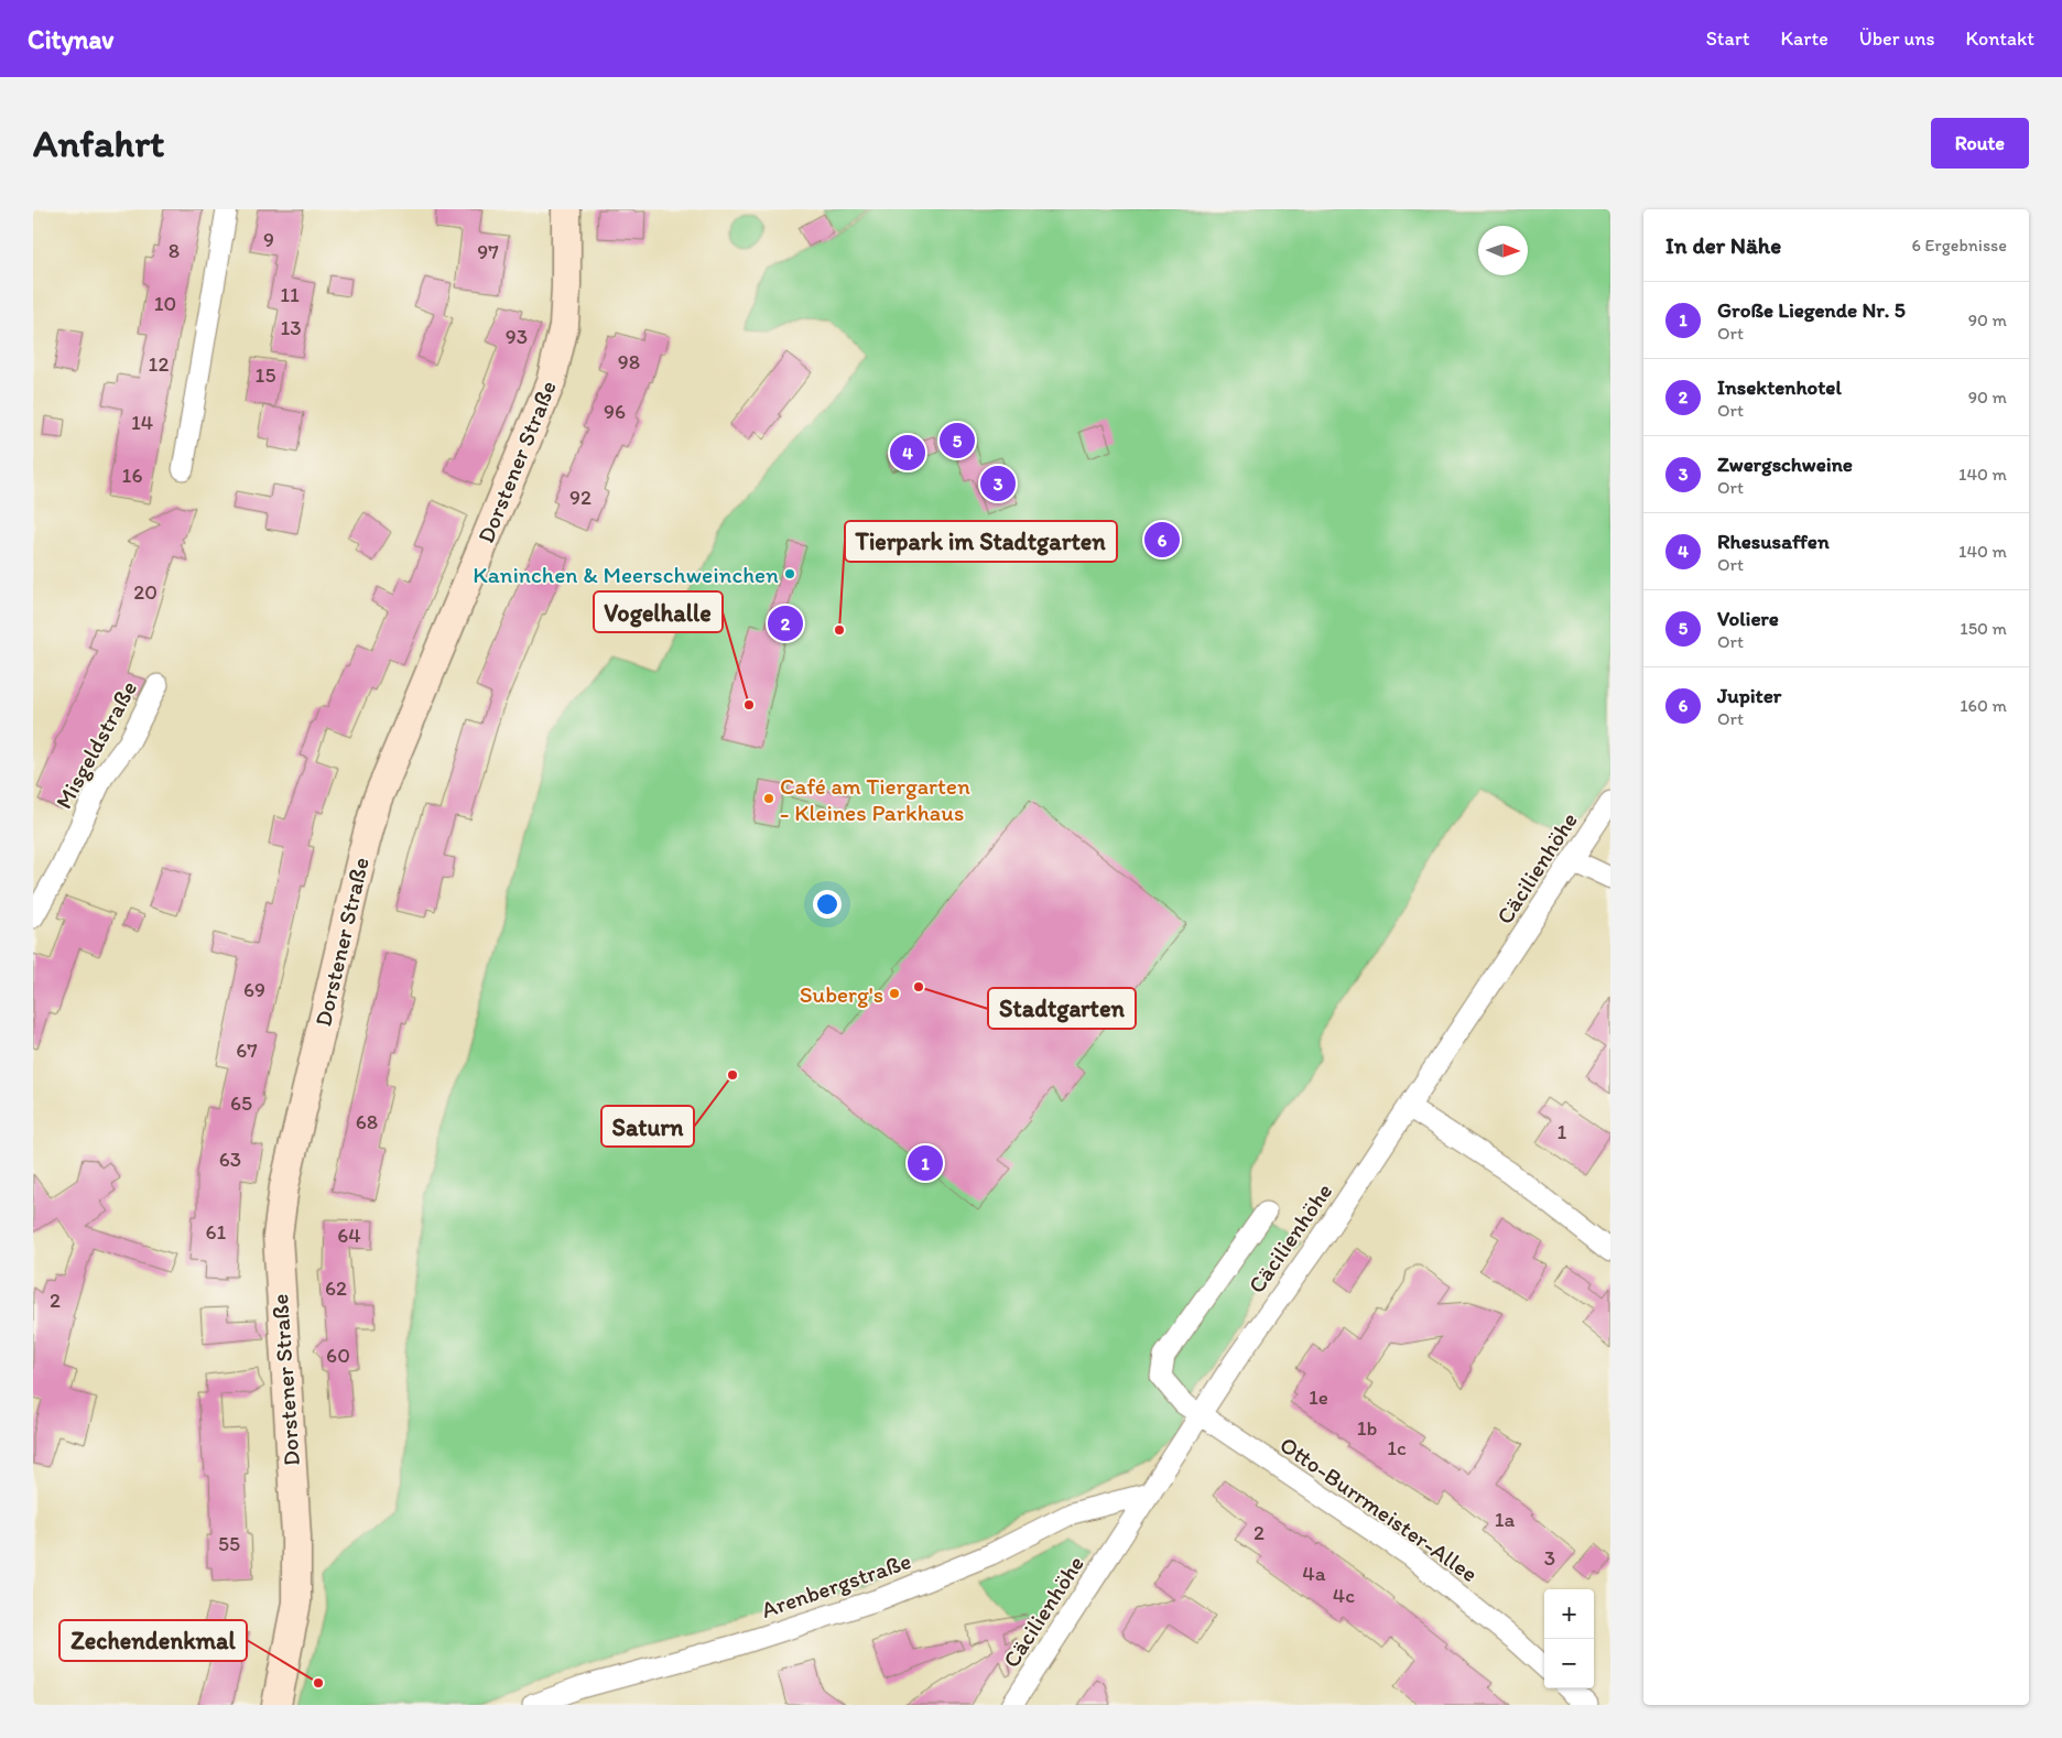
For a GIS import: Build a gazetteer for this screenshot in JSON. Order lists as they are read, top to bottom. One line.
{"streets":{"main road":["Dorstener Straße"],"street":["Misgeldstraße","Cäcilienhöhe","Otto-Burrmeister-Allee","Arenbergstraße"]},"crossings":[["Cäcilienhöhe","Otto-Burrmeister-Allee"],["Cäcilienhöhe","Arenbergstraße"]],"places":["Kaninchen & Meerschweinchen","Tierpark im Stadtgarten","Vogelhalle","Café am Tiergarten - Kleines Parkhaus","Stadtgarten","Suberg's","Saturn","Zechendenkmal"],"house_numbers":["9","8","97","11","10","13","93","98","12","15","96","14","16","92","20","69","67","65","68","1","63","61","64","62","2","60","1e","1b","1c","1a","2","55","3","4a","4c"],"north":"right","page":{"header":"Citynav","nav":["Start","Karte","Über uns","Kontakt"],"buttons":"Route","title":"Anfahrt","heading":["In der Nähe","6 Ergebnisse"],"list":[{"mark":"1","name":"Große Liegende Nr. 5","note":"Ort","value":"90 m"},{"mark":"2","name":"Insektenhotel","note":"Ort","value":"90 m"},{"mark":"3","name":"Zwergschweine","note":"Ort","value":"140 m"},{"mark":"4","name":"Rhesusaffen","note":"Ort","value":"140 m"},{"mark":"5","name":"Voliere","note":"Ort","value":"150 m"},{"mark":"6","name":"Jupiter","note":"Ort","value":"160 m"}],"pins":["5","4","3","6","2","1"],"map_buttons":["+","−"]}}
